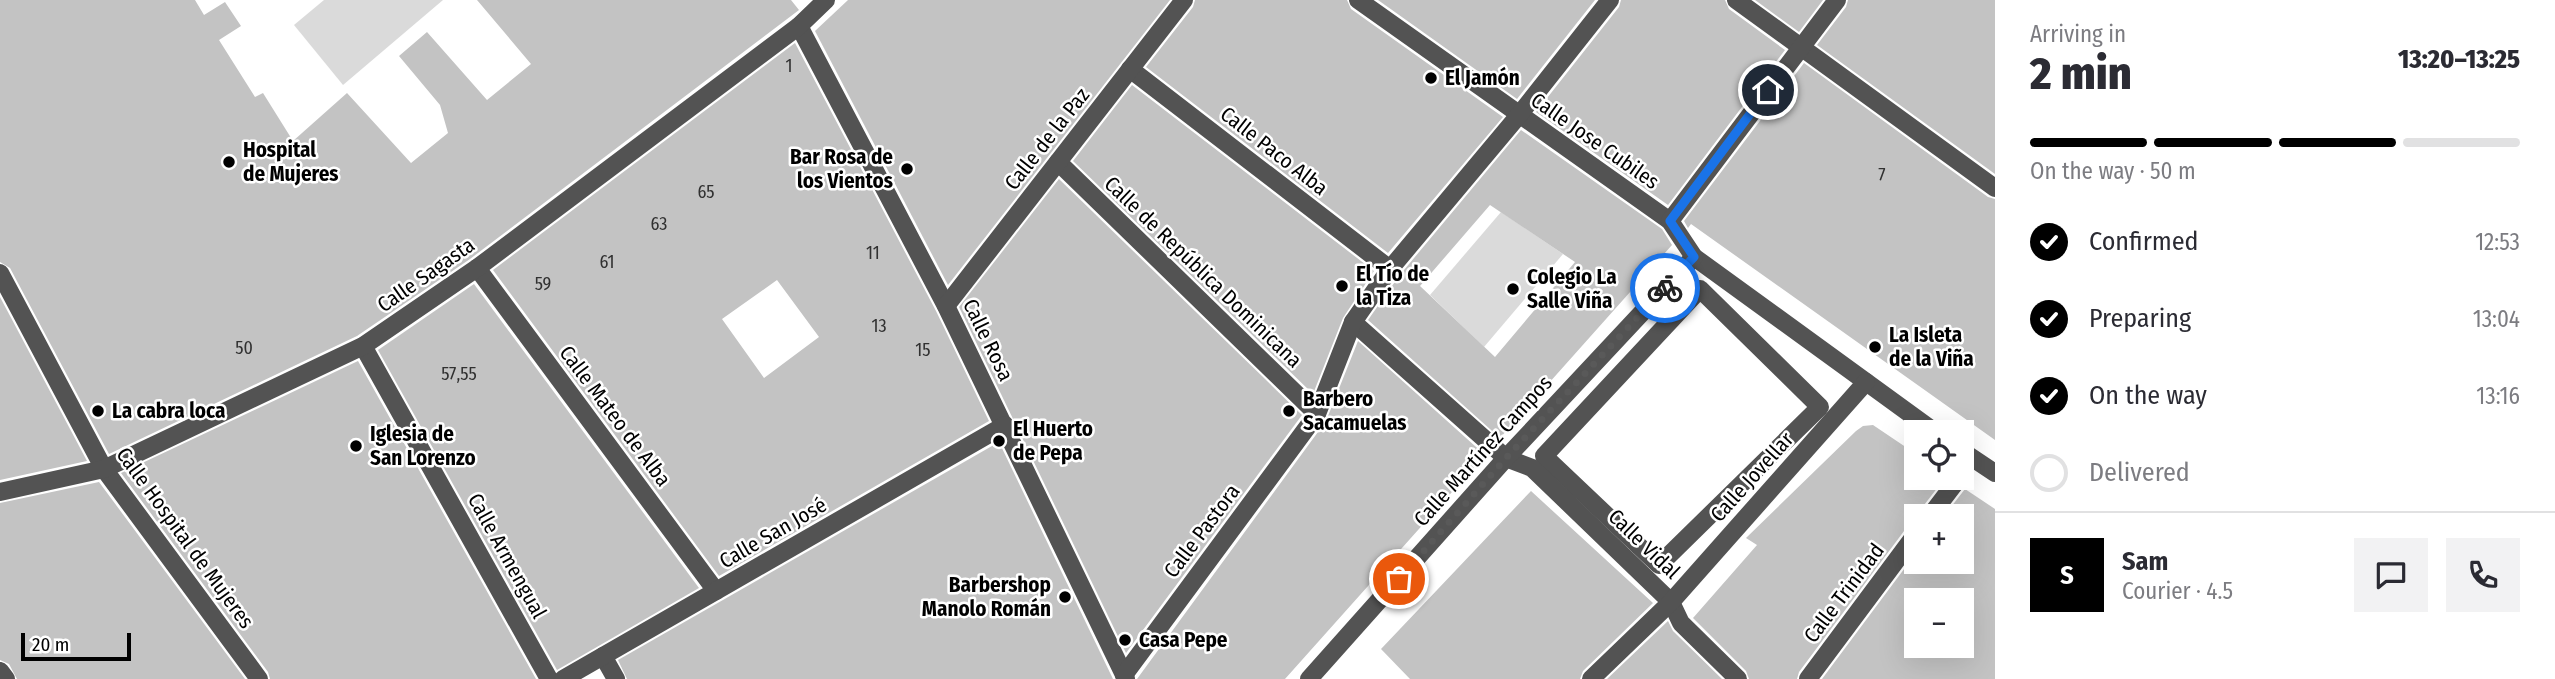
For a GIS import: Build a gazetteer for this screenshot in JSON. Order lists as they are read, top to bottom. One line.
{"streets":{"street":["Calle de la Paz","Calle Jose Cubiles","Calle Paco Alba","Calle de República Dominicana","Calle Sagasta","Calle Rosa","Calle Mateo de Alba","Calle Martínez Campos","Calle Jovellar","Calle Pastora","Calle San José","Calle Hospital de Mujeres","Calle Vidal","Calle Armengual","Calle Trinidad"]},"crossings":[["Calle de la Paz","Calle Paco Alba"],["Calle de la Paz","Calle de República Dominicana"],["Calle de la Paz","Calle Rosa"],["Calle Jose Cubiles","Calle Pastora"],["Calle Paco Alba","Calle Pastora"],["Calle de República Dominicana","Calle Pastora"],["Calle Sagasta","Calle Rosa"],["Calle Sagasta","Calle Mateo de Alba"],["Calle Sagasta","Calle Hospital de Mujeres"],["Calle Sagasta","Calle Armengual"],["Calle Rosa","Calle Pastora"],["Calle Rosa","Calle San José"],["Calle Mateo de Alba","Calle San José"],["Calle Martínez Campos","Calle Vidal"],["Calle Jovellar","Calle Vidal"],["Calle Pastora","Calle Vidal"]],"places":["El Jamón","Hospital de Mujeres","Bar Rosa de los Vientos","El Tío de la Tiza","Colegio La Salle Viña","La Isleta de la Viña","La cabra loca","Barbero Sacamuelas","El Huerto de Pepa","Iglesia de San Lorenzo","Barbershop Manolo Román","Casa Pepe"],"house_numbers":["1","7","65","63","11","61","59","13","50","15","57,55"],"scale_bar":"20 m","page":{"heading":["2 min","Arriving in","13:20–13:25"],"panel":["Sam","Courier · 4.5"],"bar":"On the way · 50 m","list":[["Confirmed","12:53"],["Preparing","13:04"],["On the way","13:16"],"Delivered"],"map_buttons":["+","−"],"round":"S","scale":"20 m"}}
